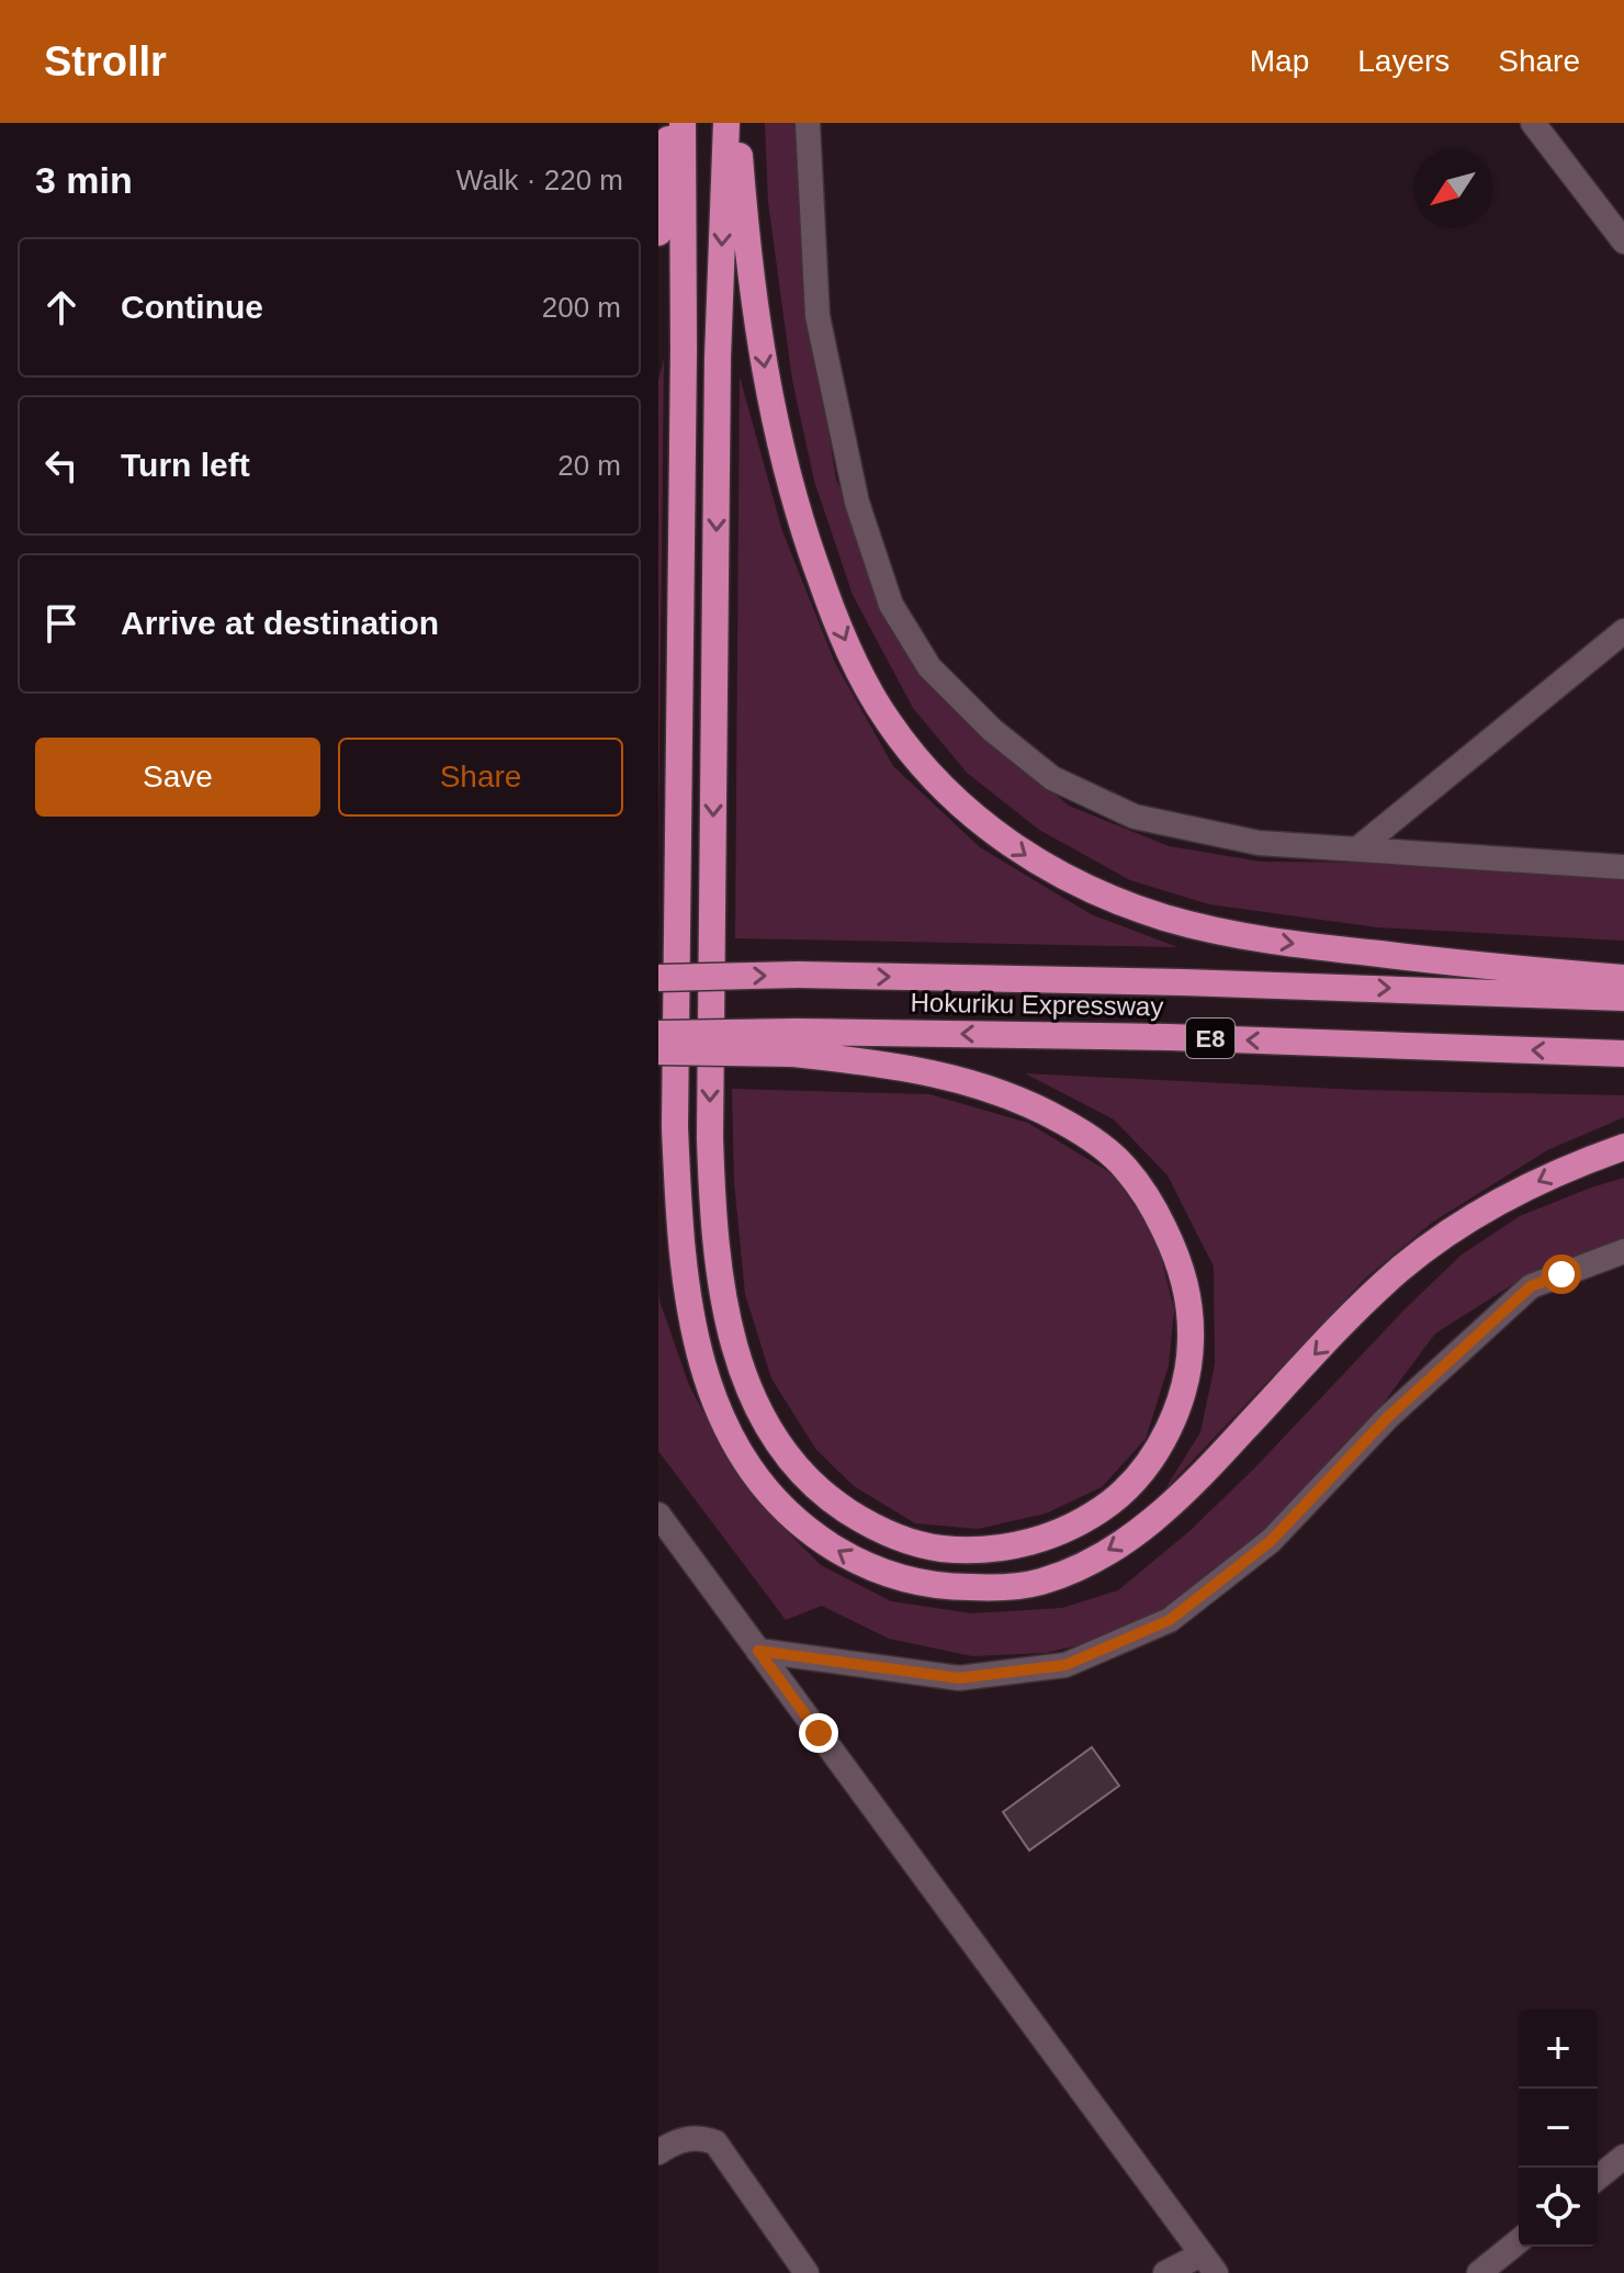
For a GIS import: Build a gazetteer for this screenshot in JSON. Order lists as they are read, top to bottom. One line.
{"streets":{"highway":["Hokuriku Expressway","E8"]},"north":"bottom left","page":{"header":"Strollr","nav":["Map","Layers","Share"],"heading":["3 min","Walk · 220 m"],"list":[["Continue","200 m"],["Turn left","20 m"],"Arrive at destination"],"buttons":["Save","Share"],"map_buttons":["+","−"]}}
